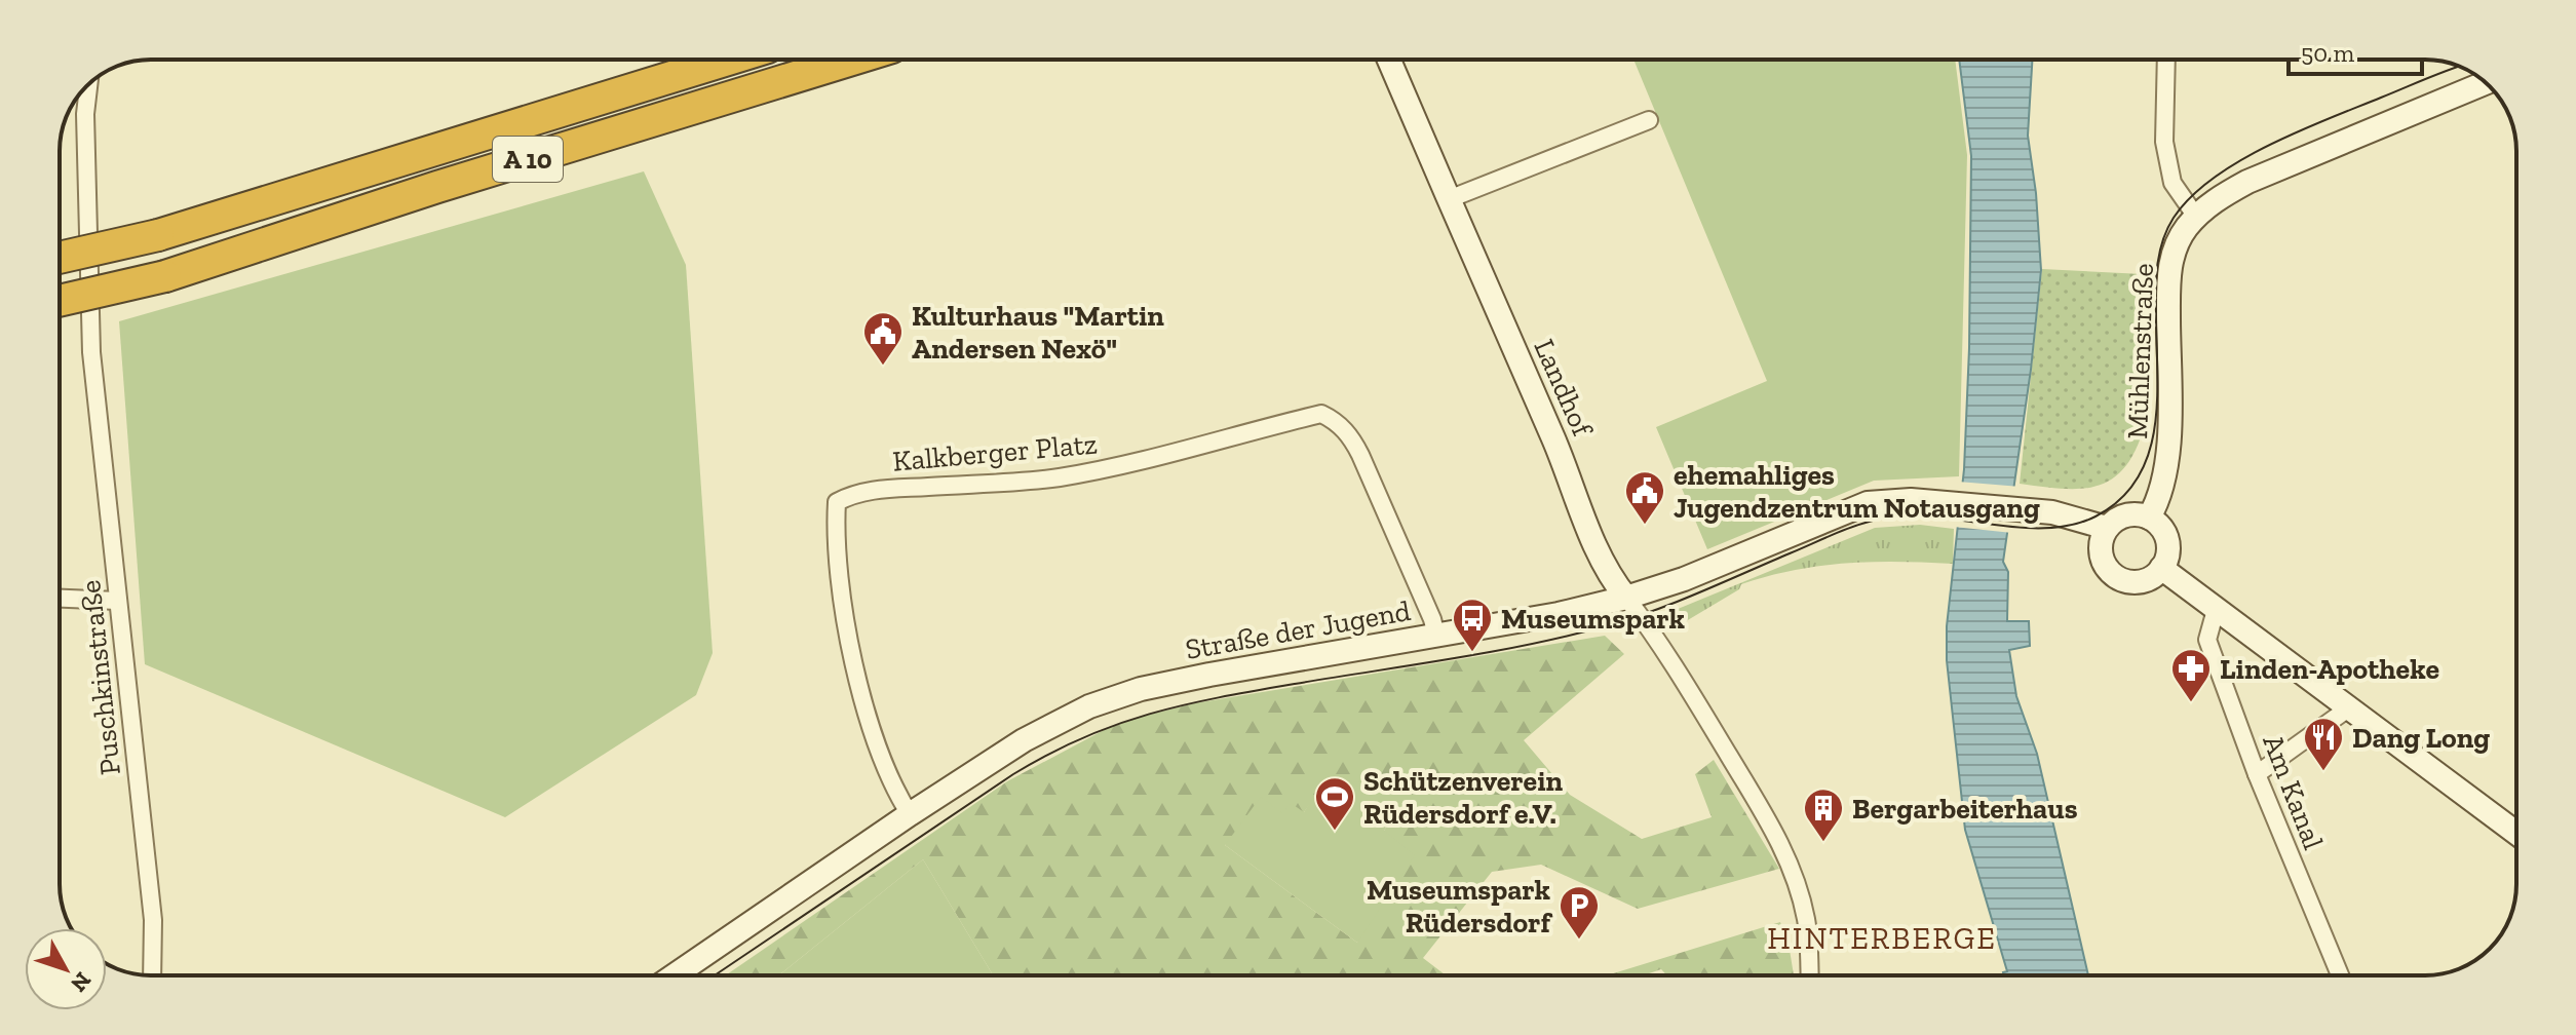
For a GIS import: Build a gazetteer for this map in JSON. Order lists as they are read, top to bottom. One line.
{"streets":{"highway":["A 10"],"main road":["Mühlenstraße","Landhof","Straße der Jugend"],"street":["Kalkberger Platz","Puschkinstraße","Am Kanal"]},"crossings":[["Mühlenstraße","Straße der Jugend"],["Landhof","Straße der Jugend"],["Kalkberger Platz","Straße der Jugend"]],"districts":["HINTERBERGE"],"places":{"public building":["Kulturhaus \"Martin Andersen Nexö\"","ehemahliges Jugendzentrum Notausgang"],"bus stop":["Museumspark"],"pharmacy":["Linden-Apotheke"],"restaurant":["Dang Long"],"sports":["Schützenverein Rüdersdorf e.V."],"building":["Bergarbeiterhaus"],"parking":["Museumspark Rüdersdorf"]},"scale_bar":"50 m","north":"bottom right"}
